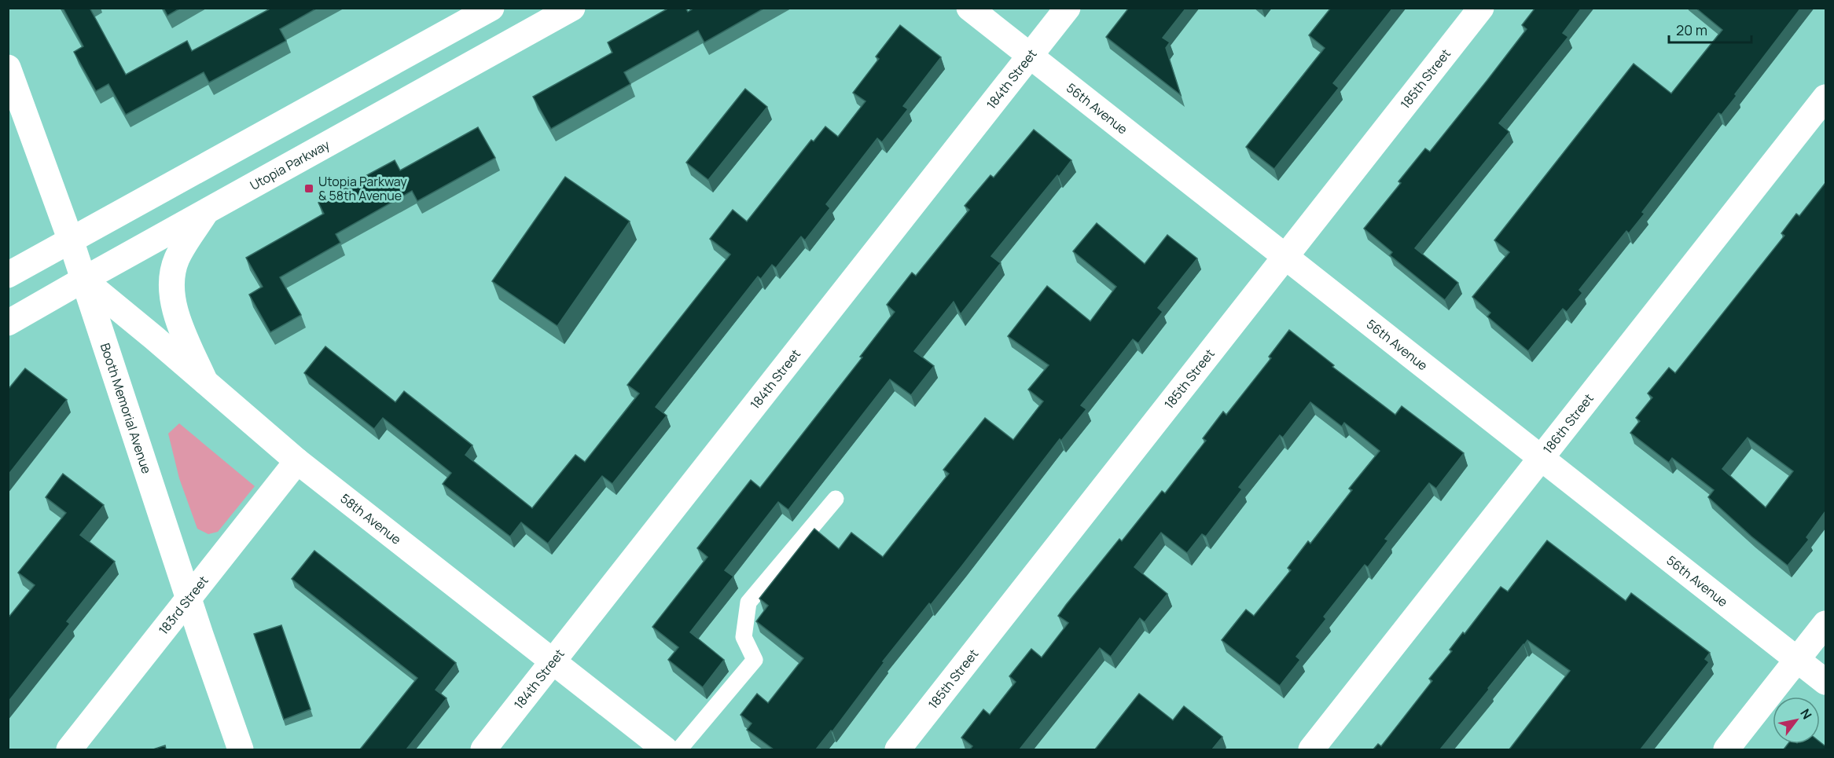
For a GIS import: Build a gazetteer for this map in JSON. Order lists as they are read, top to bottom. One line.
{"streets":{"street":["185th Street","184th Street","56th Avenue","Utopia Parkway","Booth Memorial Avenue","186th Street","58th Avenue","183rd Street"]},"crossings":[["185th Street","56th Avenue"],["184th Street","56th Avenue"],["184th Street","58th Avenue"],["56th Avenue","186th Street"],["Utopia Parkway","Booth Memorial Avenue"],["Utopia Parkway","58th Avenue"],["Booth Memorial Avenue","58th Avenue"],["Booth Memorial Avenue","183rd Street"],["58th Avenue","183rd Street"]],"places":{"transit":["Utopia Parkway & 58th Avenue"]},"scale_bar":"20 m","north":"top right"}
